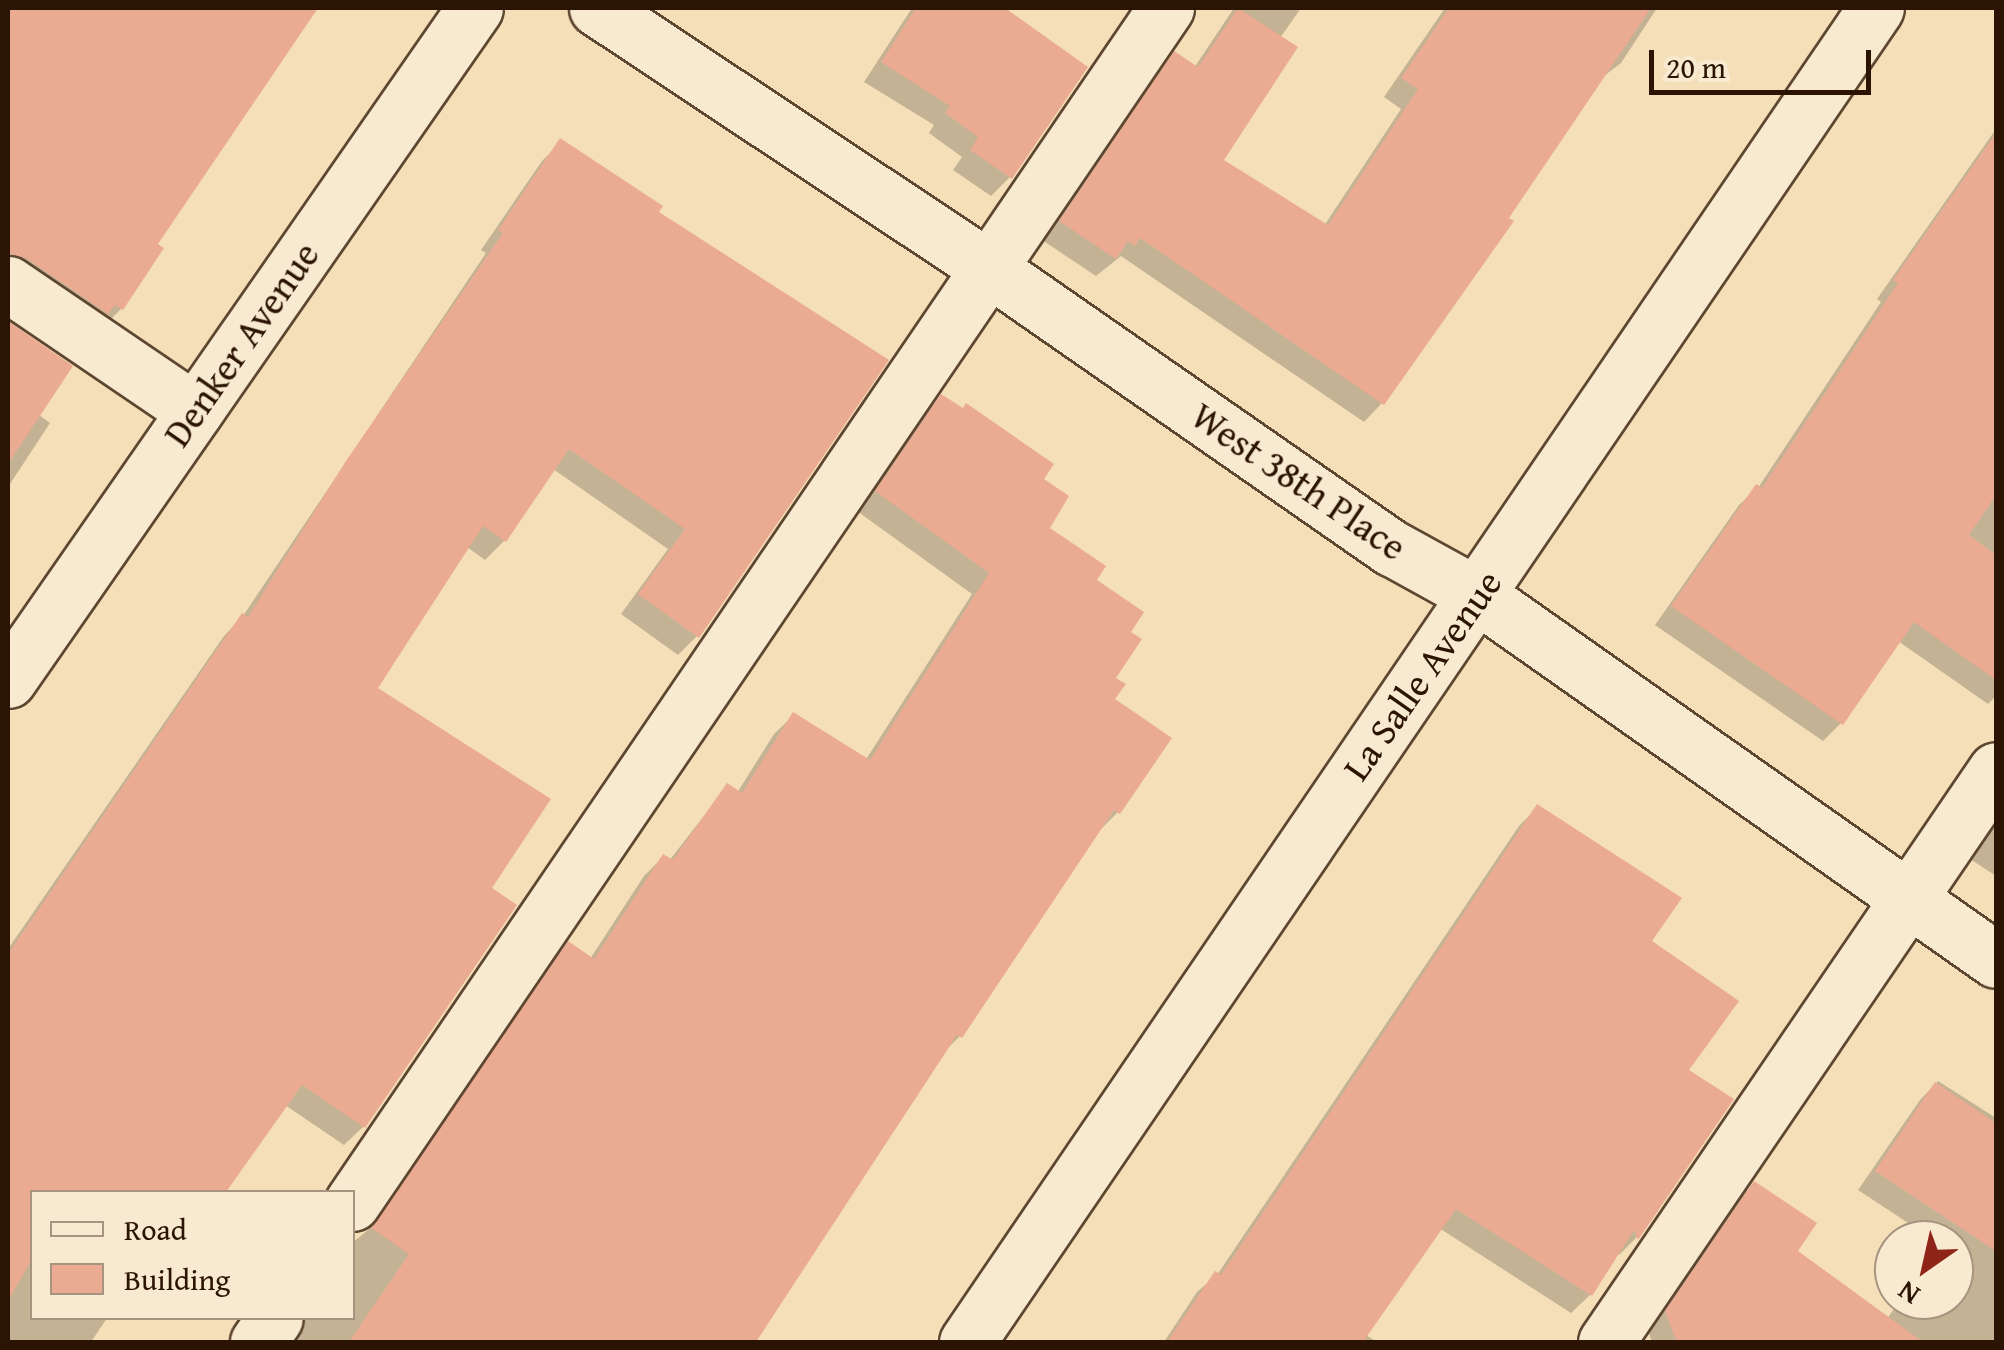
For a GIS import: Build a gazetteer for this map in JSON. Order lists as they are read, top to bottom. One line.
{"streets":{"street":["Denker Avenue","West 38th Place","La Salle Avenue"]},"crossings":[["West 38th Place","La Salle Avenue"]],"legend":["Road","Building"],"scale_bar":"20 m","north":"bottom left"}
